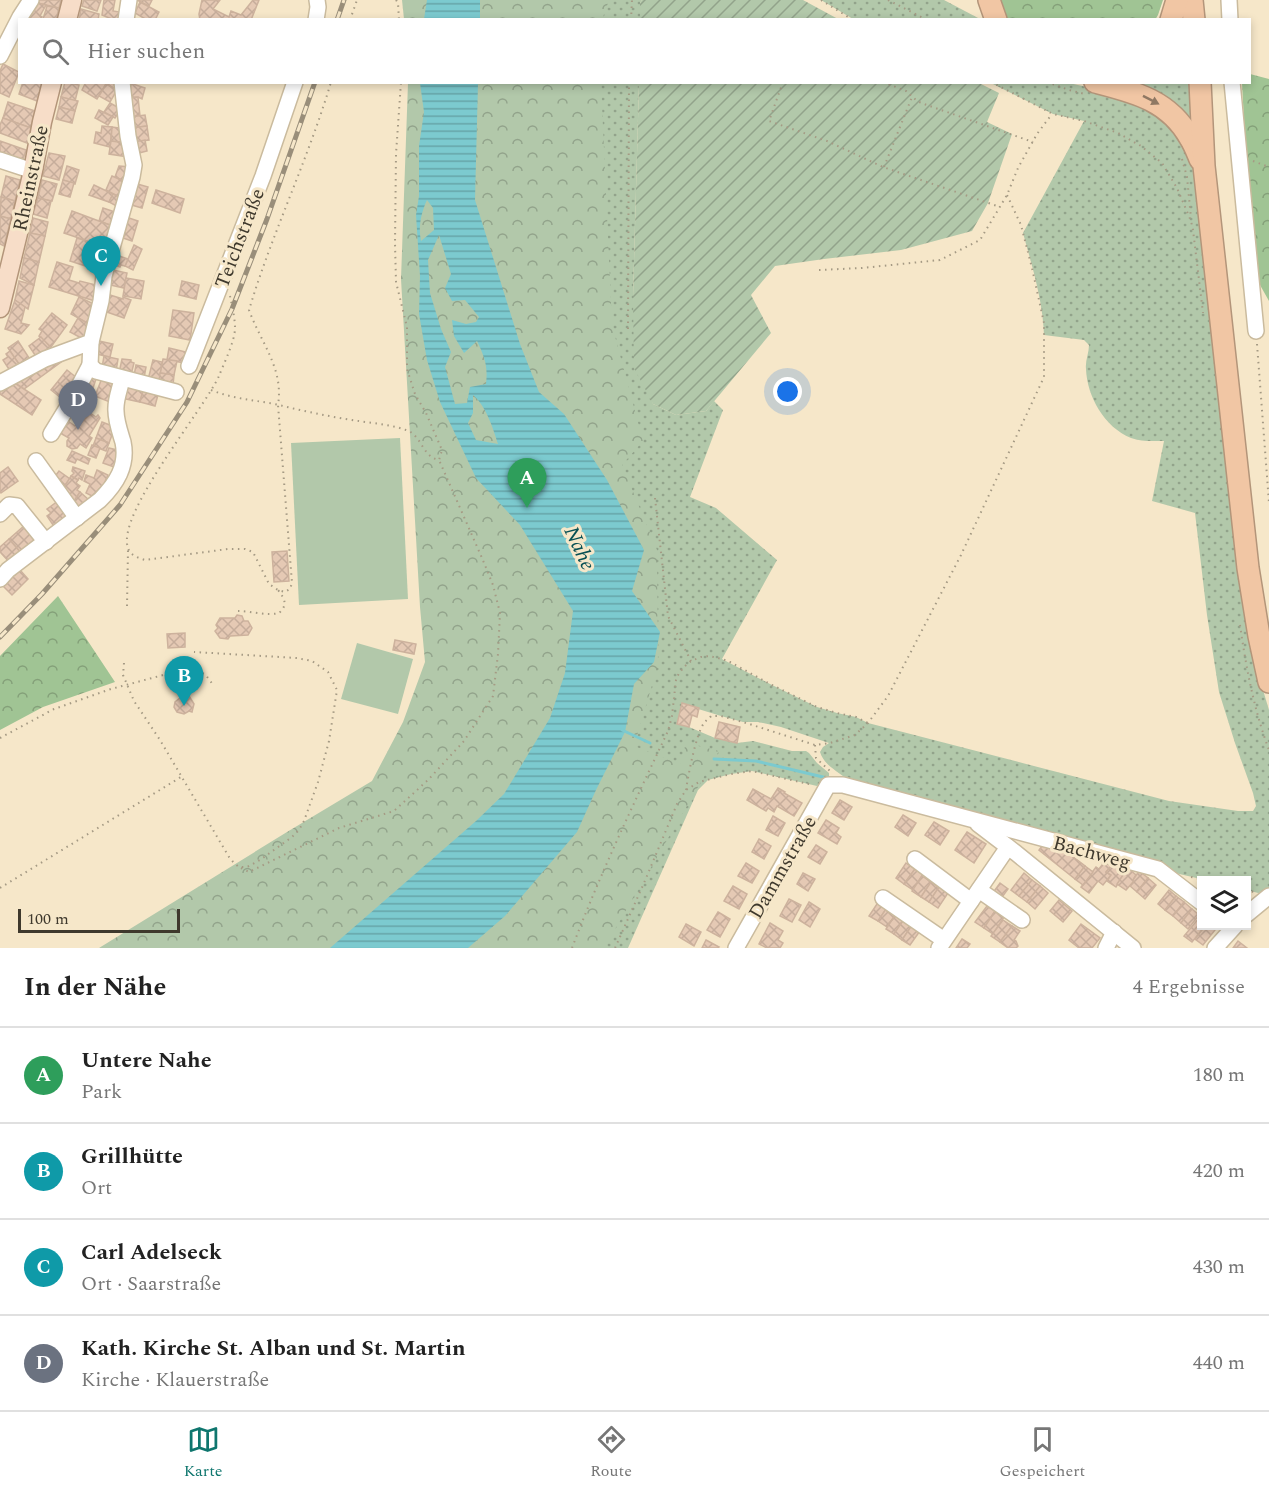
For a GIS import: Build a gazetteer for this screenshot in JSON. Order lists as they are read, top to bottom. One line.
{"streets":{"main road":["Rheinstraße"],"street":["Teichstraße","Bachweg","Dammstraße"]},"crossings":[["Bachweg","Dammstraße"]],"water":["Nahe"],"scale_bar":"100 m","page":{"search":"Hier suchen","pins":["C","D","A","B"],"scale":"100 m","heading":["In der Nähe","4 Ergebnisse"],"list":[{"mark":"A","name":"Untere Nahe","note":"Park","value":"180 m"},{"mark":"B","name":"Grillhütte","note":"Ort","value":"420 m"},{"mark":"C","name":"Carl Adelseck","note":"Ort · Saarstraße","value":"430 m"},{"mark":"D","name":"Kath. Kirche St. Alban und St. Martin","note":"Kirche · Klauerstraße","value":"440 m"}],"nav":["Karte","Route","Gespeichert"]}}
